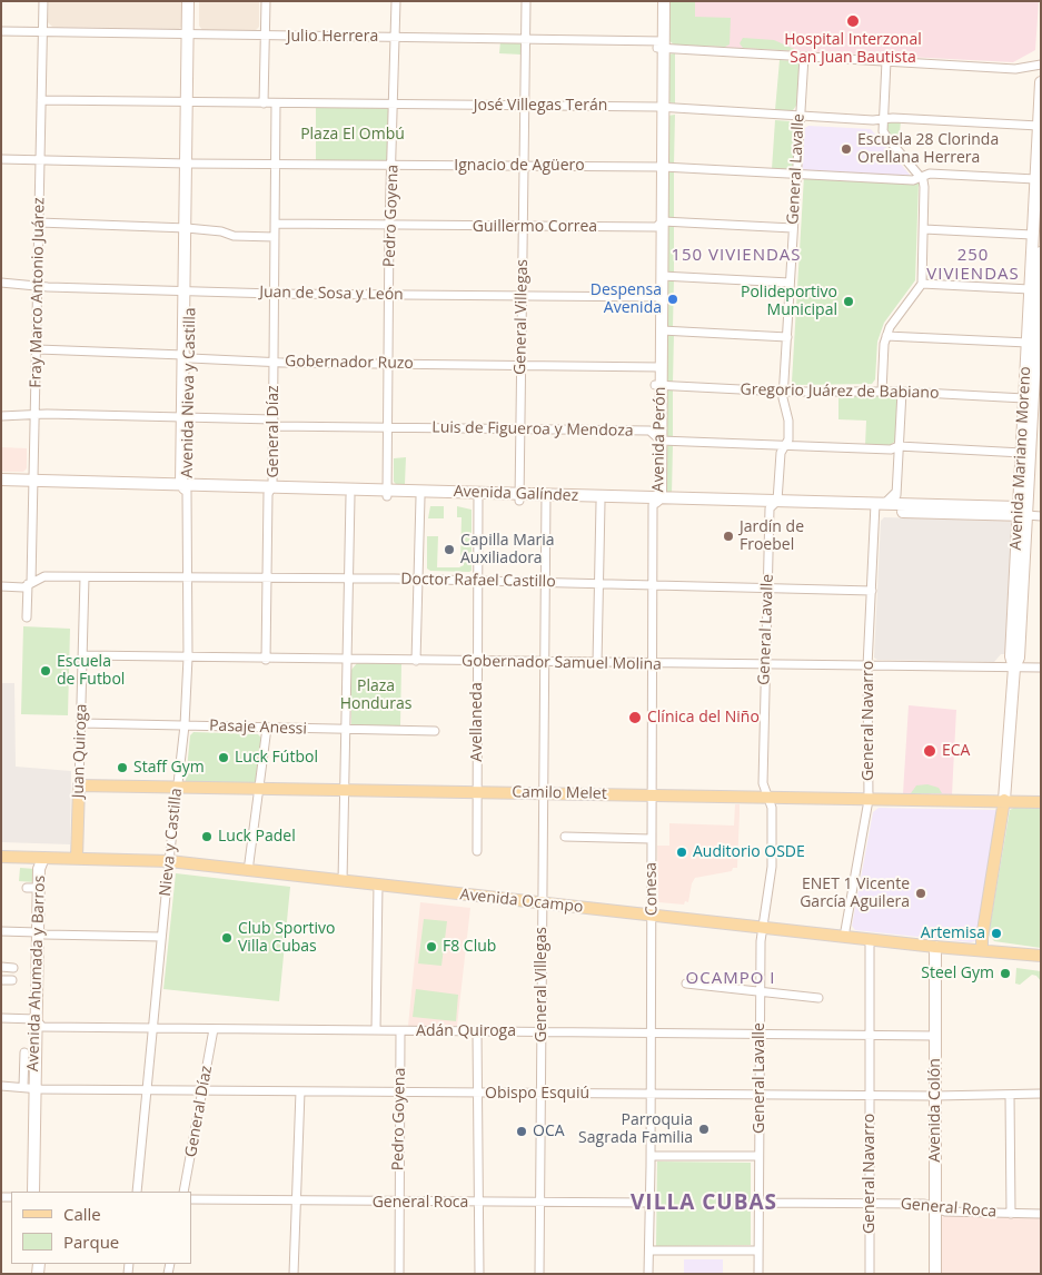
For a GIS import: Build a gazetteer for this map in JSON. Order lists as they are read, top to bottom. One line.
{"streets":{"main road":["Avenida Nieva y Castilla","Avenida Perón","Avenida Mariano Moreno","Avenida Galíndez","Juan Quiroga","Camilo Melet","Avenida Ocampo","Avenida Ahumada y Barros","Avenida Colón"],"street":["Julio Herrera","José Villegas Terán","Ignacio de Agüero","General Lavalle","Pedro Goyena","Guillermo Correa","Fray Marco Antonio Juárez","Juan de Sosa y León","General Villegas","Gobernador Ruzo","Gregorio Juárez de Babiano","Luis de Figueroa y Mendoza","General Díaz","Doctor Rafael Castillo","Gobernador Samuel Molina","General Navarro","Avellaneda","Pasaje Anessi","Nieva y Castilla","Conesa","Adán Quiroga","Obispo Esquiú","General Roca"]},"crossings":[["Julio Herrera","General Lavalle"],["Julio Herrera","Pedro Goyena"],["Julio Herrera","Fray Marco Antonio Juárez"],["Julio Herrera","General Villegas"],["Julio Herrera","Avenida Nieva y Castilla"],["Julio Herrera","Avenida Perón"],["José Villegas Terán","General Lavalle"],["José Villegas Terán","Pedro Goyena"],["José Villegas Terán","Fray Marco Antonio Juárez"],["José Villegas Terán","General Villegas"],["José Villegas Terán","Avenida Nieva y Castilla"],["José Villegas Terán","General Díaz"],["José Villegas Terán","Avenida Perón"],["José Villegas Terán","Avenida Mariano Moreno"],["Ignacio de Agüero","General Lavalle"],["Ignacio de Agüero","Pedro Goyena"],["Ignacio de Agüero","Fray Marco Antonio Juárez"],["Ignacio de Agüero","General Villegas"],["Ignacio de Agüero","Avenida Nieva y Castilla"],["Ignacio de Agüero","General Díaz"],["Ignacio de Agüero","Avenida Perón"],["Ignacio de Agüero","Avenida Mariano Moreno"],["General Lavalle","Guillermo Correa"],["General Lavalle","Gregorio Juárez de Babiano"],["General Lavalle","Luis de Figueroa y Mendoza"],["General Lavalle","Avenida Galíndez"],["General Lavalle","Doctor Rafael Castillo"],["General Lavalle","Gobernador Samuel Molina"],["General Lavalle","Camilo Melet"],["General Lavalle","Avenida Ocampo"],["General Lavalle","Adán Quiroga"],["General Lavalle","Obispo Esquiú"],["General Lavalle","General Roca"],["Pedro Goyena","Guillermo Correa"],["Pedro Goyena","Juan de Sosa y León"],["Pedro Goyena","Gobernador Ruzo"],["Pedro Goyena","Luis de Figueroa y Mendoza"],["Pedro Goyena","Avenida Galíndez"],["Pedro Goyena","Adán Quiroga"],["Pedro Goyena","Obispo Esquiú"],["Pedro Goyena","General Roca"],["Guillermo Correa","General Villegas"],["Guillermo Correa","General Díaz"],["Guillermo Correa","Avenida Perón"],["Fray Marco Antonio Juárez","Juan de Sosa y León"],["Fray Marco Antonio Juárez","Gobernador Ruzo"],["Fray Marco Antonio Juárez","Luis de Figueroa y Mendoza"],["Fray Marco Antonio Juárez","Avenida Galíndez"],["Juan de Sosa y León","General Villegas"],["Juan de Sosa y León","Avenida Nieva y Castilla"],["Juan de Sosa y León","General Díaz"],["Juan de Sosa y León","Avenida Perón"],["General Villegas","Gobernador Ruzo"],["General Villegas","Luis de Figueroa y Mendoza"],["General Villegas","Avenida Galíndez"],["General Villegas","Doctor Rafael Castillo"],["General Villegas","Gobernador Samuel Molina"],["General Villegas","Camilo Melet"],["General Villegas","Avenida Ocampo"],["General Villegas","Adán Quiroga"],["General Villegas","Obispo Esquiú"],["General Villegas","General Roca"],["Gobernador Ruzo","Avenida Nieva y Castilla"],["Gobernador Ruzo","General Díaz"],["Gobernador Ruzo","Avenida Perón"],["Gregorio Juárez de Babiano","Avenida Perón"],["Gregorio Juárez de Babiano","Avenida Mariano Moreno"],["Avenida Nieva y Castilla","Luis de Figueroa y Mendoza"],["Avenida Nieva y Castilla","Avenida Galíndez"],["Avenida Nieva y Castilla","Nieva y Castilla"],["Luis de Figueroa y Mendoza","General Díaz"],["Luis de Figueroa y Mendoza","Avenida Perón"],["Luis de Figueroa y Mendoza","Avenida Mariano Moreno"],["General Díaz","Avenida Galíndez"],["General Díaz","Doctor Rafael Castillo"],["General Díaz","Gobernador Samuel Molina"],["General Díaz","Adán Quiroga"],["General Díaz","Obispo Esquiú"],["Avenida Perón","Avenida Galíndez"],["Avenida Perón","Conesa"],["Avenida Mariano Moreno","Avenida Galíndez"],["Avenida Mariano Moreno","Gobernador Samuel Molina"],["Avenida Mariano Moreno","Camilo Melet"],["Avenida Mariano Moreno","Avenida Ocampo"],["Avenida Galíndez","General Navarro"],["Avenida Galíndez","Avellaneda"],["Avenida Galíndez","Nieva y Castilla"],["Avenida Galíndez","Conesa"],["Doctor Rafael Castillo","General Navarro"],["Doctor Rafael Castillo","Avellaneda"],["Doctor Rafael Castillo","Juan Quiroga"],["Doctor Rafael Castillo","Nieva y Castilla"],["Doctor Rafael Castillo","Conesa"],["Gobernador Samuel Molina","General Navarro"],["Gobernador Samuel Molina","Avellaneda"],["Gobernador Samuel Molina","Juan Quiroga"],["Gobernador Samuel Molina","Nieva y Castilla"],["Gobernador Samuel Molina","Conesa"],["General Navarro","Camilo Melet"],["General Navarro","Avenida Ocampo"],["General Navarro","Adán Quiroga"],["General Navarro","Obispo Esquiú"],["General Navarro","General Roca"],["Avellaneda","Camilo Melet"],["Pasaje Anessi","Juan Quiroga"],["Pasaje Anessi","Nieva y Castilla"],["Juan Quiroga","Camilo Melet"],["Juan Quiroga","Avenida Ocampo"],["Camilo Melet","Nieva y Castilla"],["Camilo Melet","Conesa"],["Nieva y Castilla","Avenida Ocampo"],["Nieva y Castilla","Adán Quiroga"],["Nieva y Castilla","Obispo Esquiú"],["Conesa","Avenida Ocampo"],["Conesa","Adán Quiroga"],["Conesa","Obispo Esquiú"],["Conesa","General Roca"],["Avenida Ocampo","Avenida Ahumada y Barros"],["Avenida Ocampo","Avenida Colón"],["Avenida Ahumada y Barros","Adán Quiroga"],["Avenida Ahumada y Barros","Obispo Esquiú"],["Adán Quiroga","Avenida Colón"],["Obispo Esquiú","Avenida Colón"],["Avenida Colón","General Roca"]],"districts":["150 VIVIENDAS","250 VIVIENDAS","OCAMPO I","VILLA CUBAS"],"parks":["Plaza El Ombú","Plaza Honduras"],"places":["Hospital Interzonal San Juan Bautista","Escuela 28 Clorinda Orellana Herrera","Despensa Avenida","Polideportivo Municipal","Jardín de Froebel","Capilla Maria Auxiliadora","Escuela de Futbol","Clínica del Niño","ECA","Luck Fútbol","Staff Gym","Luck Padel","Auditorio OSDE","ENET 1 Vicente García Aguilera","Artemisa","Club Sportivo Villa Cubas","F8 Club","Steel Gym","Parroquia Sagrada Familia","OCA"],"legend":["Calle","Parque"]}
